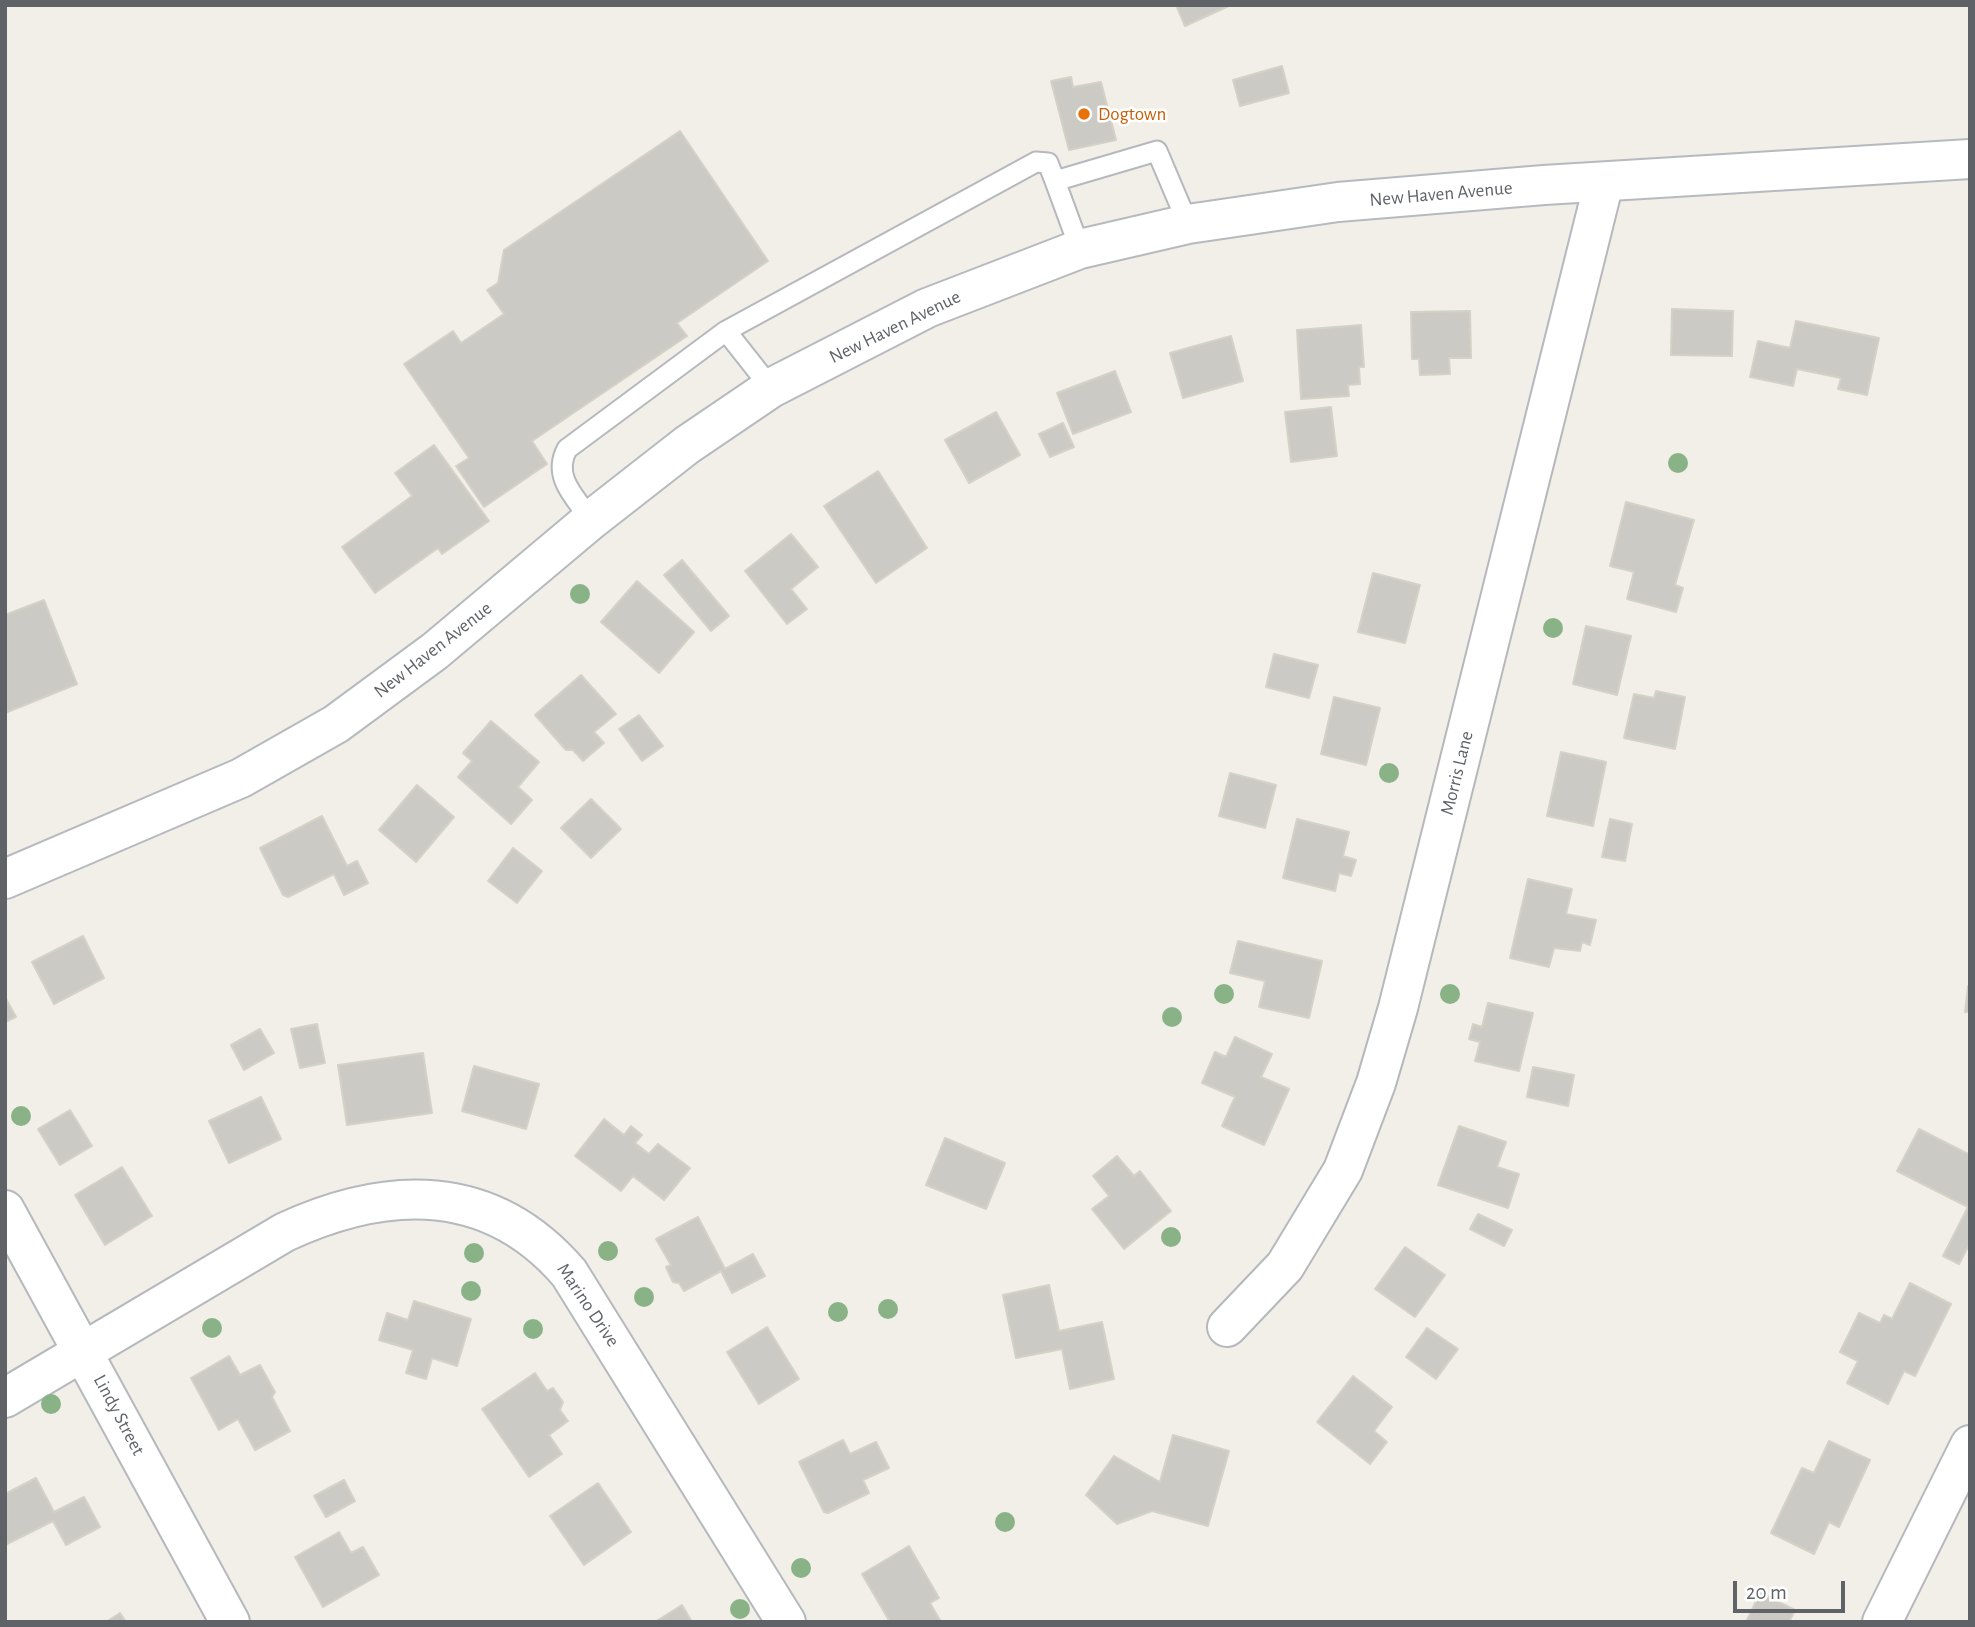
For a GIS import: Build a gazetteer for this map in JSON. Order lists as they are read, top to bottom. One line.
{"streets":{"street":["New Haven Avenue","Morris Lane","Marino Drive","Lindy Street"]},"crossings":[["New Haven Avenue","Morris Lane"],["Marino Drive","Lindy Street"]],"places":["Dogtown"],"scale_bar":"20 m"}
